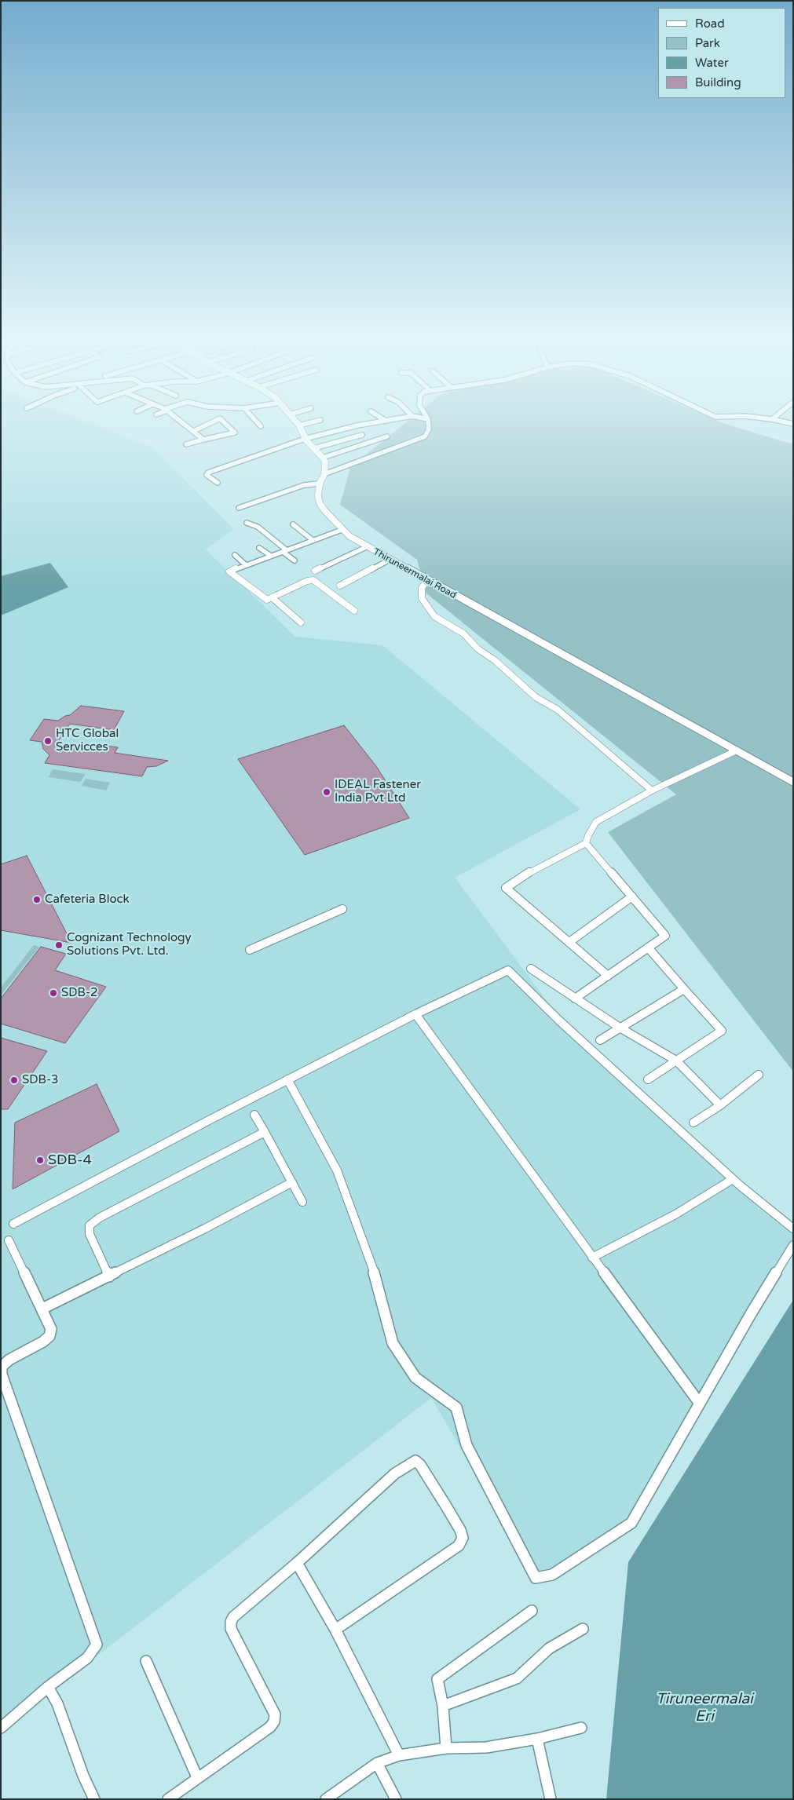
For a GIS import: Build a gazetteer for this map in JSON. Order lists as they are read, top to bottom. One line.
{"streets":{"street":["Thiruneermalai Road"]},"water":["Tiruneermalai Eri"],"places":["HTC Global Servicces","IDEAL Fastener India Pvt Ltd","Cafeteria Block","Cognizant Technology Solutions Pvt. Ltd.","SDB-2","SDB-3","SDB-4"],"legend":["Road","Park","Water","Building"]}
